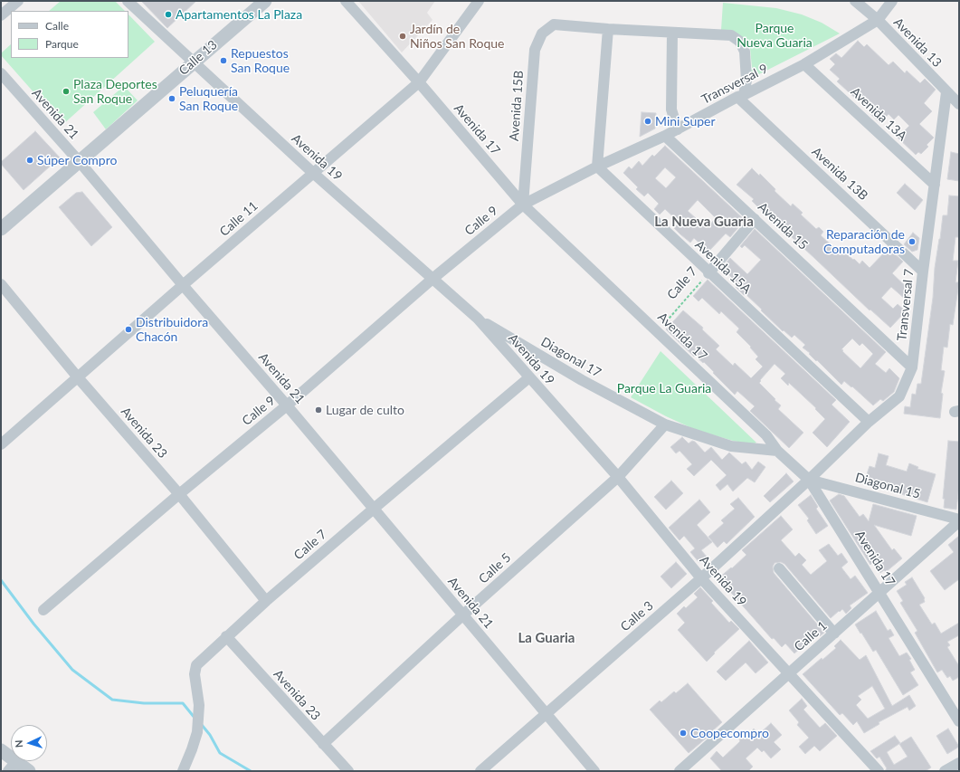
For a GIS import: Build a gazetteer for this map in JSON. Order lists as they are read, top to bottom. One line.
{"streets":{"street":["Avenida 13","Calle 13","Transversal 9","Avenida 15B","Avenida 21","Avenida 13A","Avenida 17","Avenida 19","Avenida 13B","Calle 11","Calle 9","Avenida 15","Avenida 15A","Calle 7","Transversal 7","Diagonal 17","Avenida 23","Diagonal 15","Calle 5","Calle 3","Calle 1"]},"crossings":[["Avenida 13","Transversal 9"],["Avenida 13","Transversal 7"],["Calle 13","Avenida 21"],["Calle 13","Avenida 19"],["Transversal 9","Avenida 15B"],["Transversal 9","Avenida 13A"],["Transversal 9","Avenida 17"],["Transversal 9","Avenida 13B"],["Transversal 9","Calle 9"],["Transversal 9","Avenida 15"],["Transversal 9","Avenida 15A"],["Avenida 15B","Avenida 17"],["Avenida 15B","Calle 9"],["Avenida 21","Calle 11"],["Avenida 21","Calle 9"],["Avenida 21","Calle 7"],["Avenida 21","Calle 5"],["Avenida 21","Calle 3"],["Avenida 13A","Transversal 7"],["Avenida 17","Calle 11"],["Avenida 17","Calle 9"],["Avenida 17","Calle 7"],["Avenida 17","Transversal 7"],["Avenida 17","Diagonal 17"],["Avenida 17","Diagonal 15"],["Avenida 17","Calle 3"],["Avenida 17","Calle 1"],["Avenida 19","Calle 11"],["Avenida 19","Calle 9"],["Avenida 19","Calle 7"],["Avenida 19","Diagonal 17"],["Avenida 19","Calle 5"],["Avenida 19","Calle 3"],["Avenida 19","Calle 1"],["Avenida 13B","Transversal 7"],["Calle 11","Avenida 23"],["Calle 9","Avenida 23"],["Avenida 15","Calle 7"],["Avenida 15","Transversal 7"],["Avenida 15A","Calle 7"],["Avenida 15A","Transversal 7"],["Calle 7","Avenida 23"],["Transversal 7","Diagonal 15"],["Transversal 7","Calle 3"],["Diagonal 17","Calle 5"],["Avenida 23","Calle 5"],["Diagonal 15","Calle 3"],["Diagonal 15","Calle 1"]],"districts":["La Nueva Guaria","La Guaria"],"parks":["Parque Nueva Guaria","Parque La Guaria"],"places":["Apartamentos La Plaza","Jardín de Niños San Roque","Repuestos San Roque","Plaza Deportes San Roque","Peluquería San Roque","Mini Super","Súper Compro","Reparación de Computadoras","Distribuidora Chacón","Lugar de culto","Coopecompro"],"legend":["Calle","Parque"],"north":"left"}
